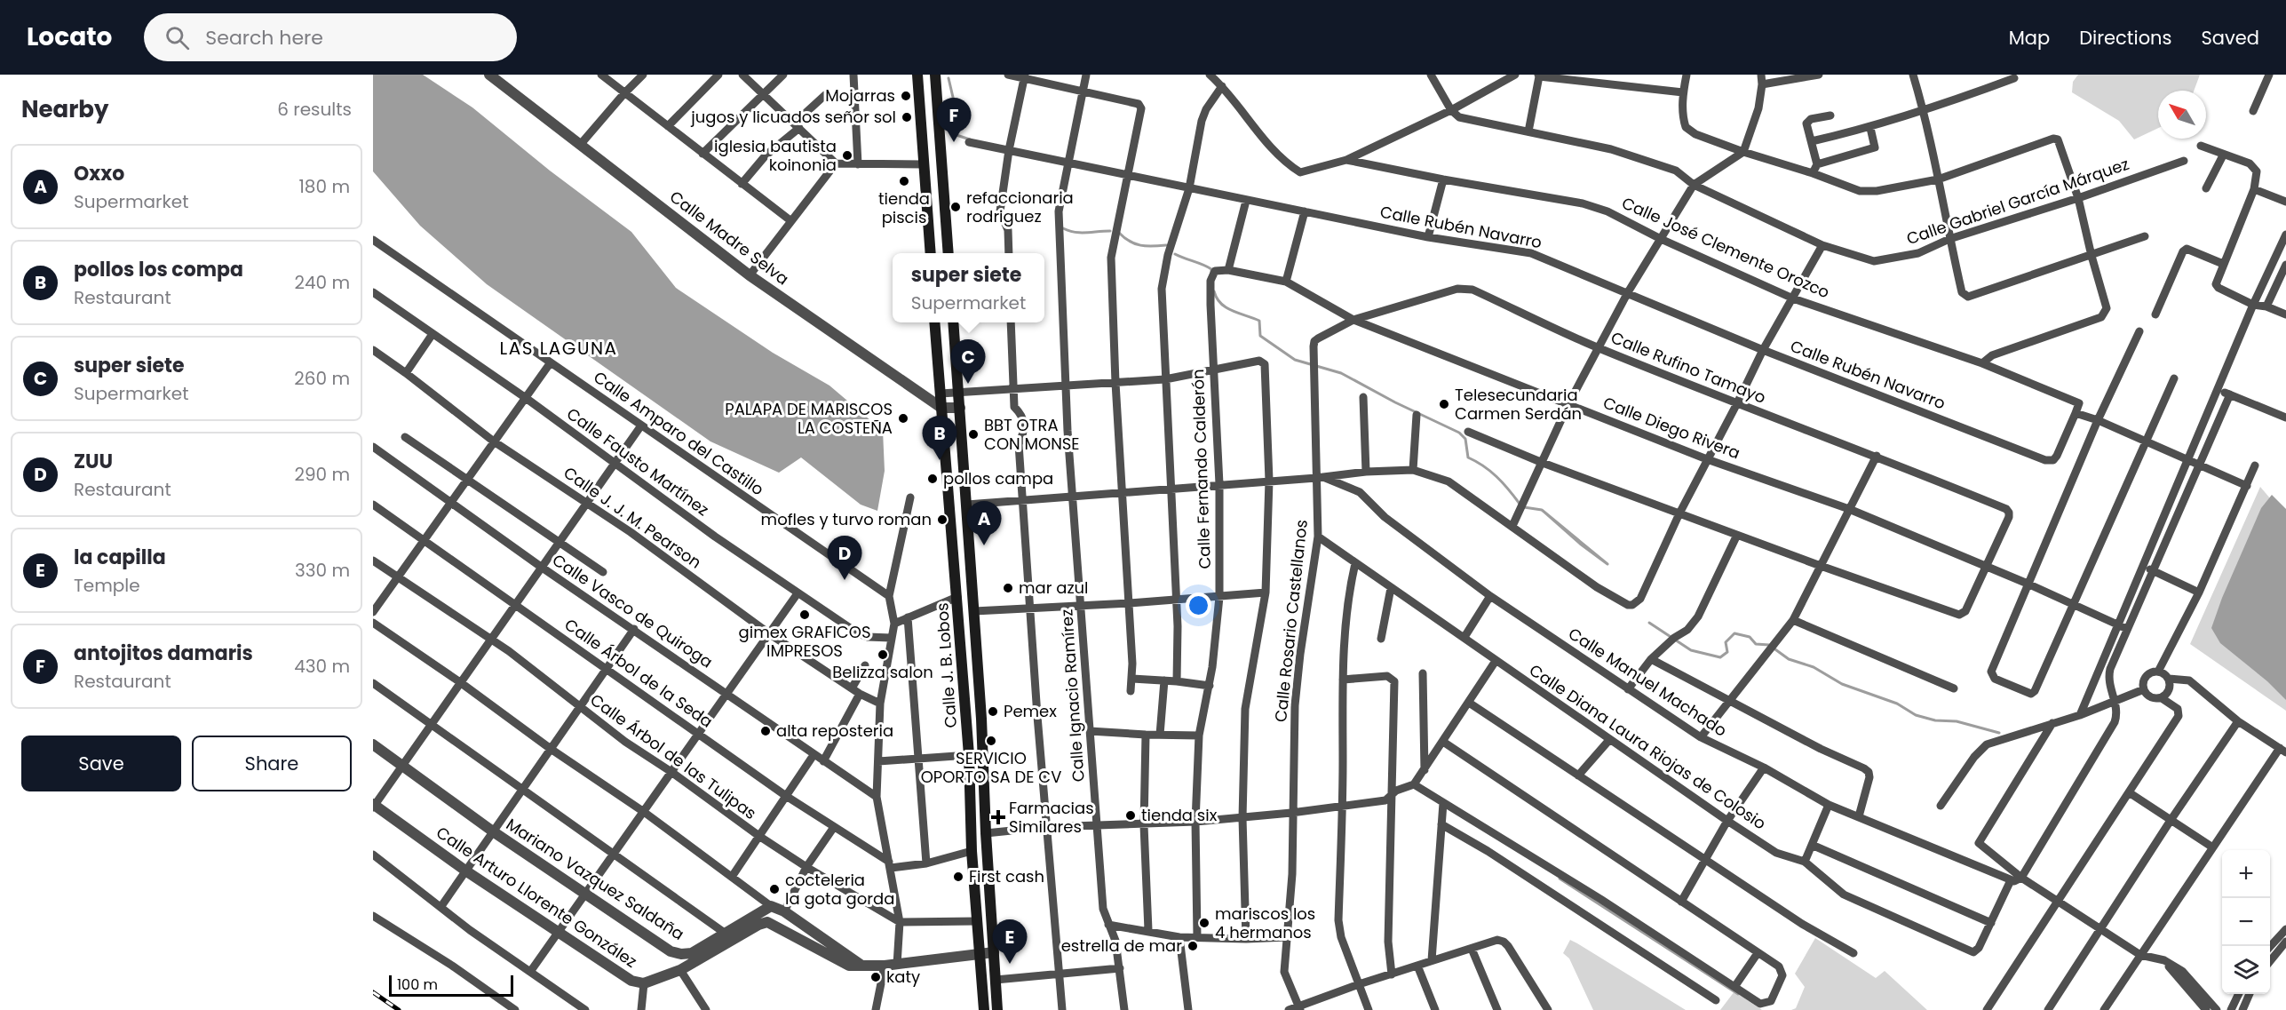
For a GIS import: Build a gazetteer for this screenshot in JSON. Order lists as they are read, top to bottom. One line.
{"streets":{"main road":["Calle J. B. Lobos"],"street":["Calle Gabriel García Márquez","Calle Rubén Navarro","Calle Madre Selva","Calle José Clemente Orozco","Calle Rufino Tamayo","Calle Diego Rivera","Calle Amparo del Castillo","Calle Fausto Martínez","Calle Fernando Calderón","Calle J. J. M. Pearson","Calle Vasco de Quiroga","Calle Rosario Castellanos","Calle Árbol de la Seda","Calle Manuel Machado","Calle Ignacio Ramírez","Calle Diana Laura Riojas de Colosio","Calle Árbol de las Tulipas","Mariano Vazquez Saldaña","Calle Arturo Llorente González"]},"crossings":[["Calle Rubén Navarro","Calle José Clemente Orozco"],["Calle Rubén Navarro","Calle Ignacio Ramírez"],["Calle Madre Selva","Calle J. B. Lobos"],["Calle Rufino Tamayo","Calle Diego Rivera"],["Calle Rufino Tamayo","Calle Rosario Castellanos"],["Calle Diego Rivera","Calle Fernando Calderón"],["Calle Diego Rivera","Calle Rosario Castellanos"],["Calle Fernando Calderón","Calle Manuel Machado"],["Calle Rosario Castellanos","Calle Manuel Machado"],["Calle Rosario Castellanos","Calle Diana Laura Riojas de Colosio"],["Calle J. B. Lobos","Calle Manuel Machado"],["Calle Manuel Machado","Calle Ignacio Ramírez"]],"districts":["LAS LAGUNA"],"places":{"other":["Mojarras","jugos y licuados señor sol","iglesia bautista koinonia","tienda piscis","refaccionaria rodriguez","Telesecundaria Carmen Serdán","PALAPA DE MARISCOS LA COSTEÑA","BBT OTRA CON MONSE","pollos campa","mofles y turvo roman","mar azul","gimex GRAFICOS IMPRESOS","Belizza salon","Pemex","alta reposteria","SERVICIO OPORTO SA DE CV","tienda six","First cash","cocteleria la gota gorda","mariscos los 4 hermanos","estrella de mar","katy"],"health":["Farmacias Similares"]},"scale_bar":"100 m","north":"top left","page":{"header":"Locato","search":"Search here","nav":["Map","Directions","Saved"],"heading":["Nearby","6 results"],"pins":["F","C","B","A","D","E"],"list":[{"mark":"A","name":"Oxxo","note":"Supermarket","value":"180 m"},{"mark":"B","name":"pollos los compa","note":"Restaurant","value":"240 m"},{"mark":"C","name":"super siete","note":"Supermarket","value":"260 m"},{"mark":"D","name":"ZUU","note":"Restaurant","value":"290 m"},{"mark":"E","name":"la capilla","note":"Temple","value":"330 m"},{"mark":"F","name":"antojitos damaris","note":"Restaurant","value":"430 m"}],"popup":["super siete","Supermarket"],"buttons":["Save","Share"],"map_buttons":["+","−"],"scale":"100 m"}}
